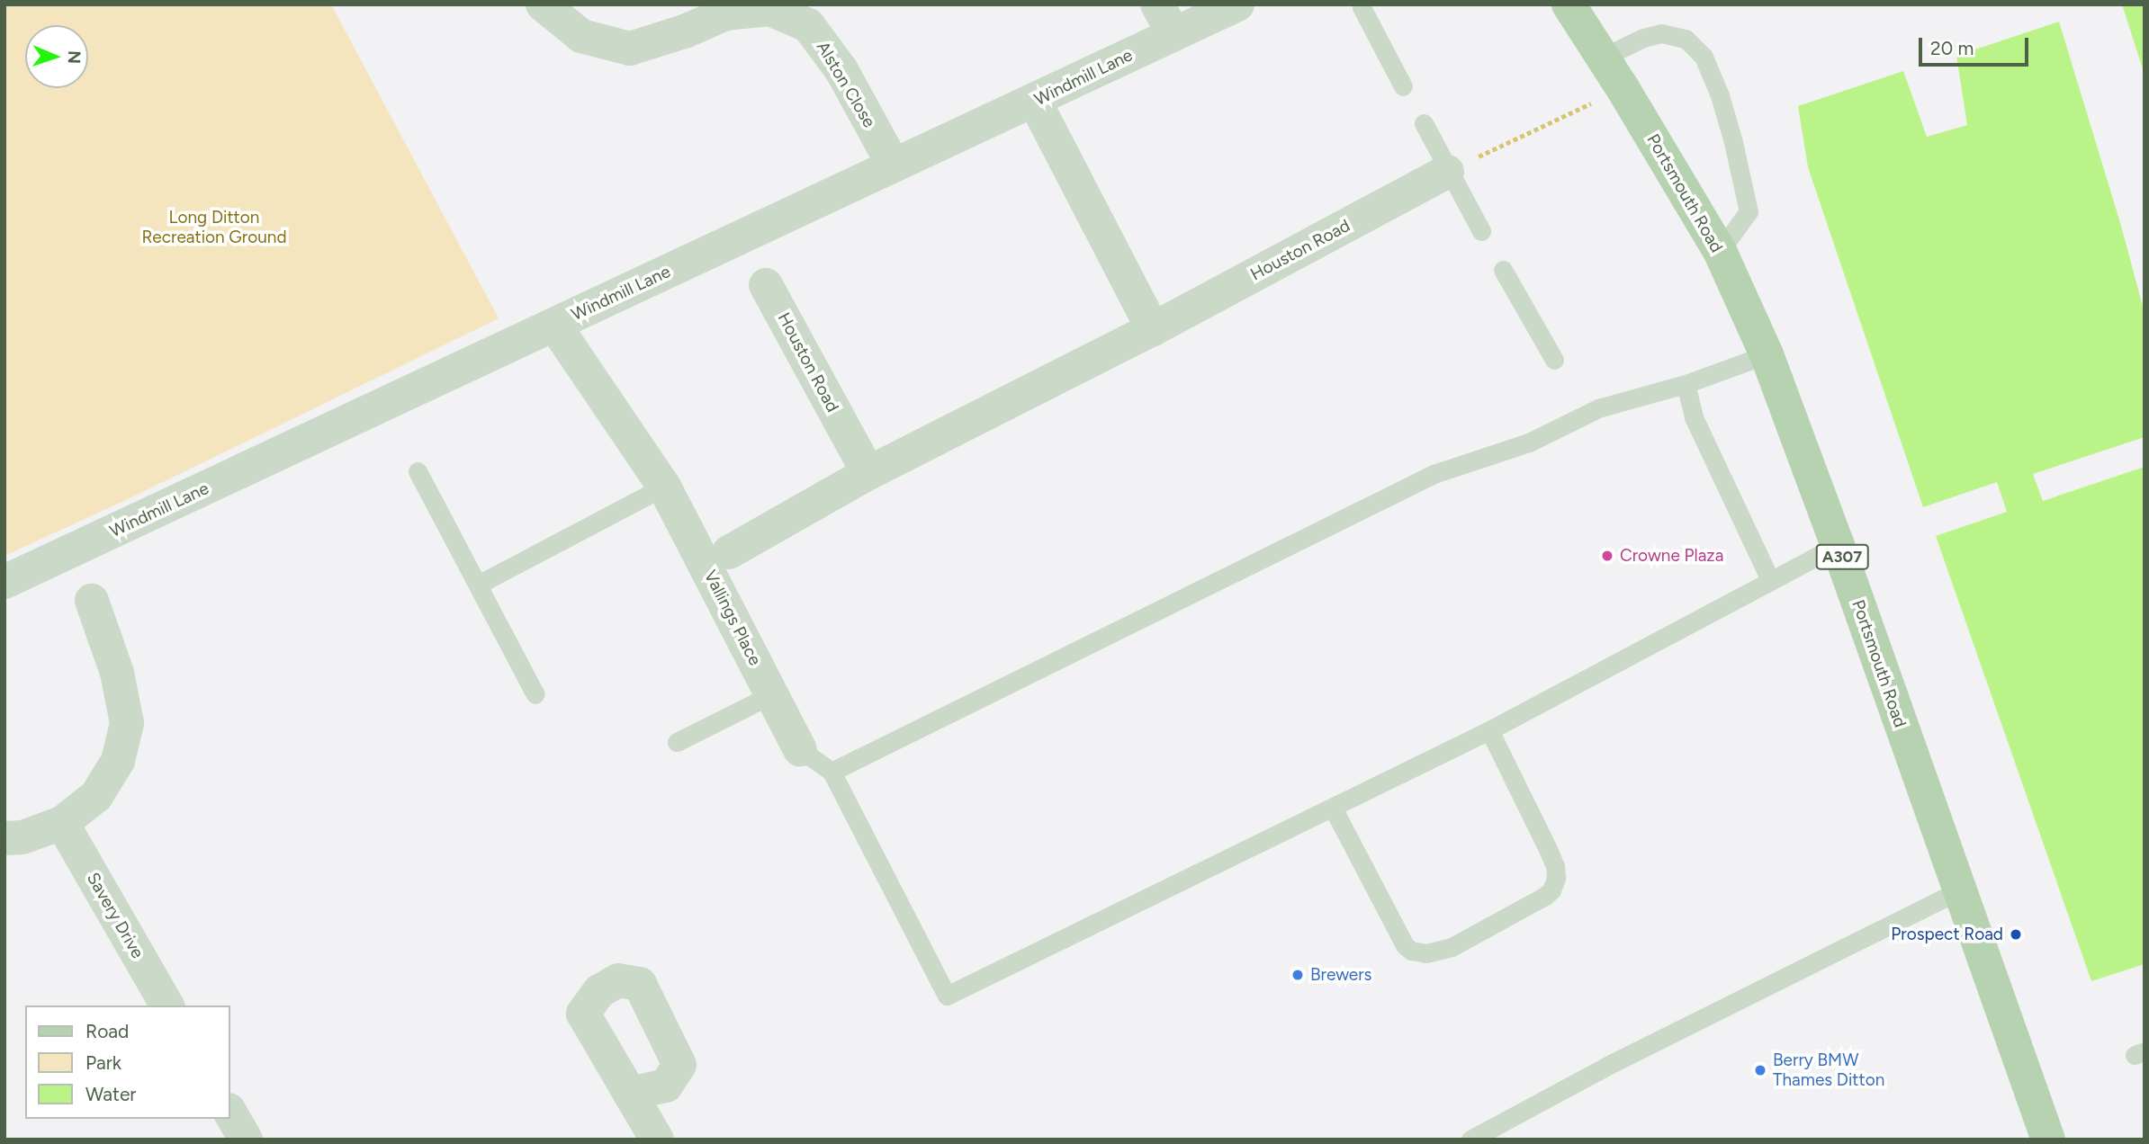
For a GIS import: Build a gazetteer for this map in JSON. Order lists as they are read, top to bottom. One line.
{"streets":{"main road":["Portsmouth Road","A307"],"street":["Windmill Lane","Alston Close","Houston Road","Vallings Place","Savery Drive"]},"crossings":[["Windmill Lane","Alston Close"],["Windmill Lane","Vallings Place"]],"parks":["Long Ditton Recreation Ground"],"places":["Crowne Plaza","Prospect Road","Brewers","Berry BMW Thames Ditton"],"legend":["Road","Park","Water"],"scale_bar":"20 m","north":"right"}
